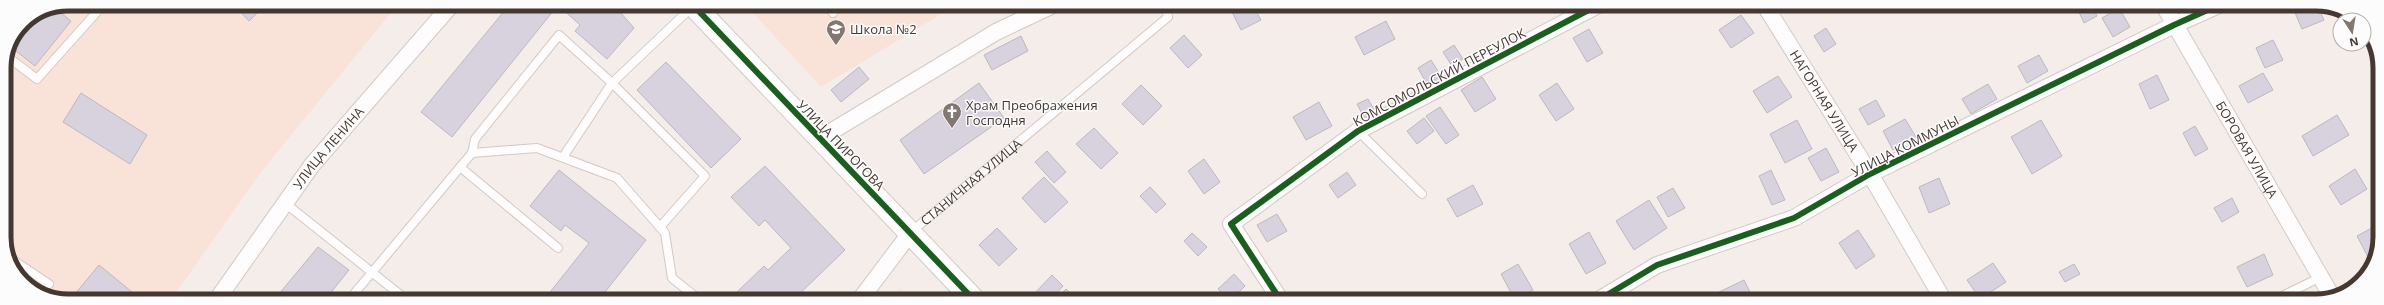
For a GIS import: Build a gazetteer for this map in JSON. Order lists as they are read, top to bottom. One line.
{"streets":{"street":["КОМСОМОЛЬСКИЙ ПЕРЕУЛОК","НАГОРНАЯ УЛИЦА","УЛИЦА ПИРОГОВА","УЛИЦА КОММУНЫ","УЛИЦА ЛЕНИНА","БОРОВАЯ УЛИЦА"],"lane":["СТАНИЧНАЯ УЛИЦА"]},"crossings":[["НАГОРНАЯ УЛИЦА","УЛИЦА КОММУНЫ"],["УЛИЦА ПИРОГОВА","СТАНИЧНАЯ УЛИЦА"],["УЛИЦА КОММУНЫ","БОРОВАЯ УЛИЦА"]],"places":{"school or university":["Школа №2"],"church":["Храм Преображения Господня"]},"north":"bottom"}
